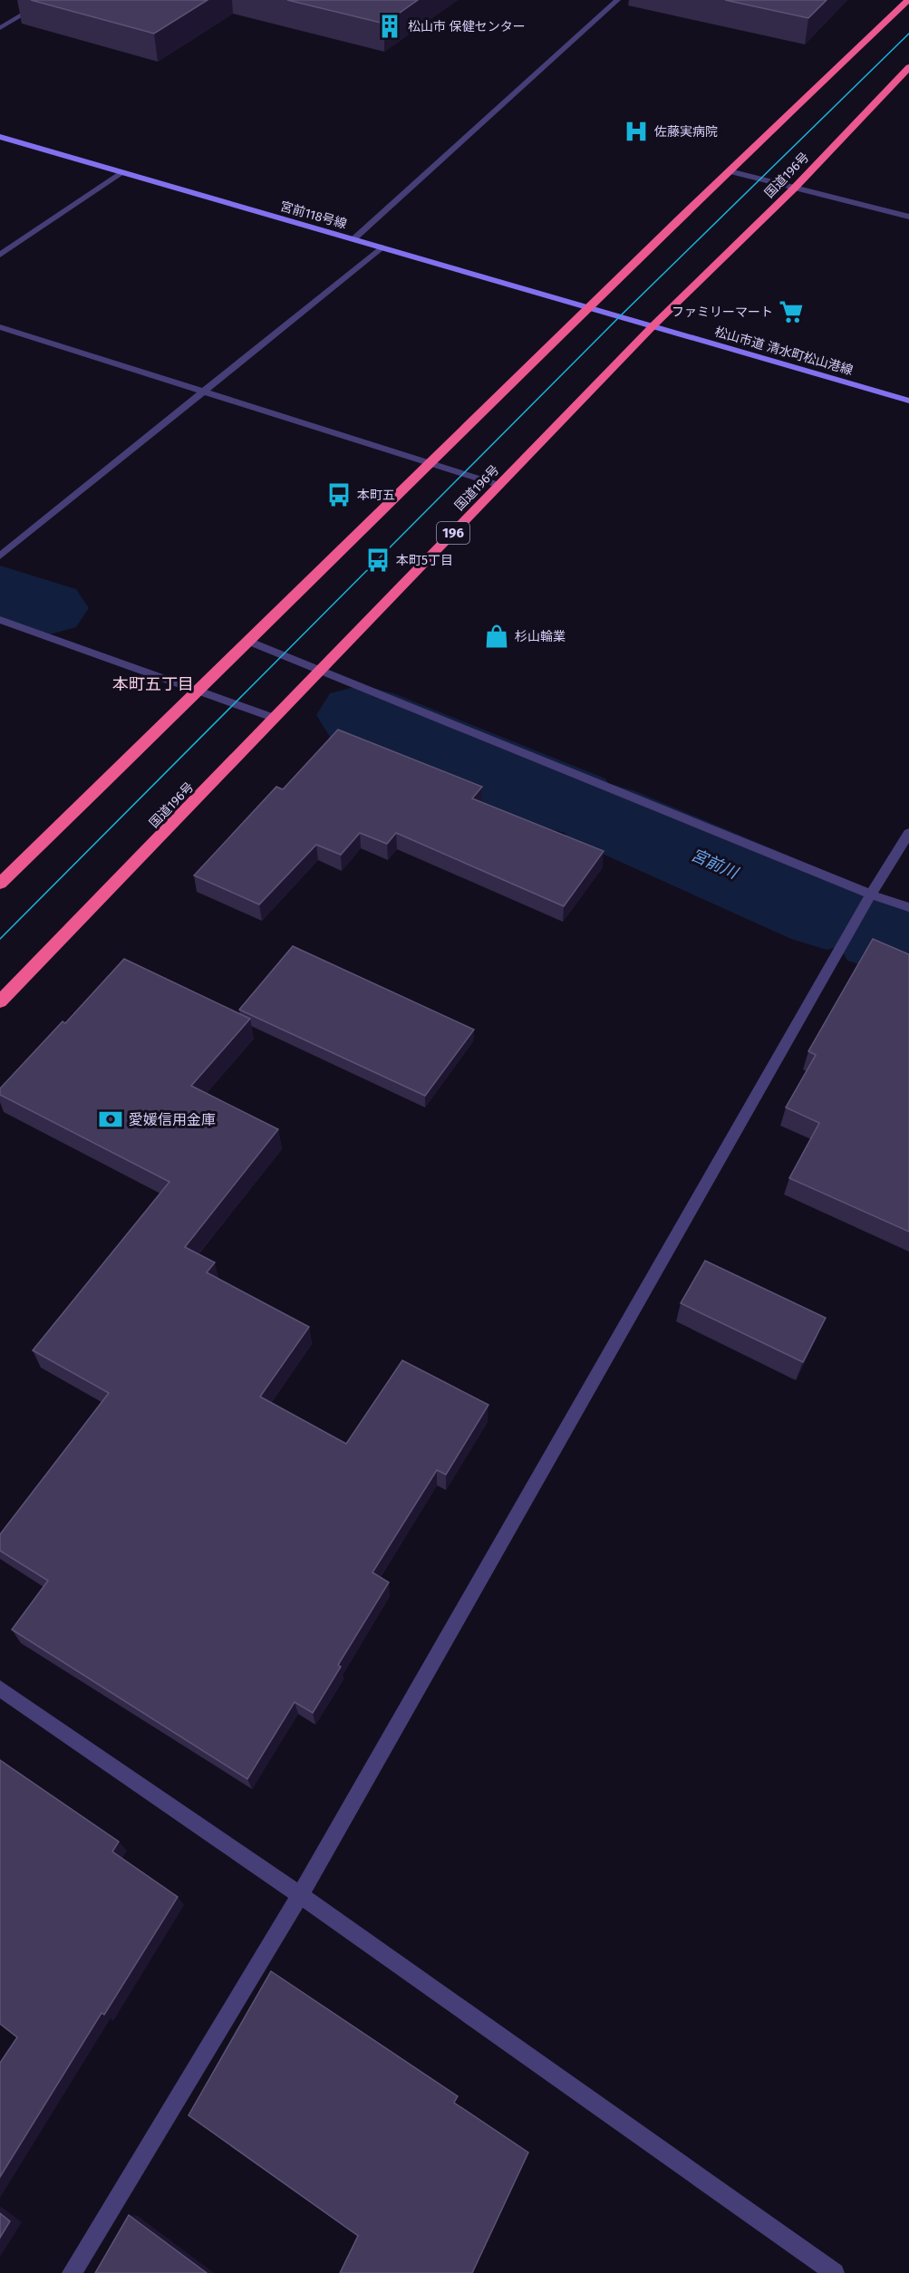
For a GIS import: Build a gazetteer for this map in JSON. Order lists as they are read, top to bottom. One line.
{"streets":{"highway":["国道196号","196"],"street":["宮前118号線","松山市道 清水町松山港線"]},"crossings":[["国道196号","松山市道 清水町松山港線"],["宮前118号線","松山市道 清水町松山港線"]],"districts":["本町五丁目"],"water":["宮前川"],"places":{"building":["松山市 保健センター"],"hospital":["佐藤実病院"],"supermarket":["ファミリーマート"],"bus stop":["本町五","本町5丁目"],"shop":["杉山輪業"],"bank":["愛媛信用金庫"]}}
